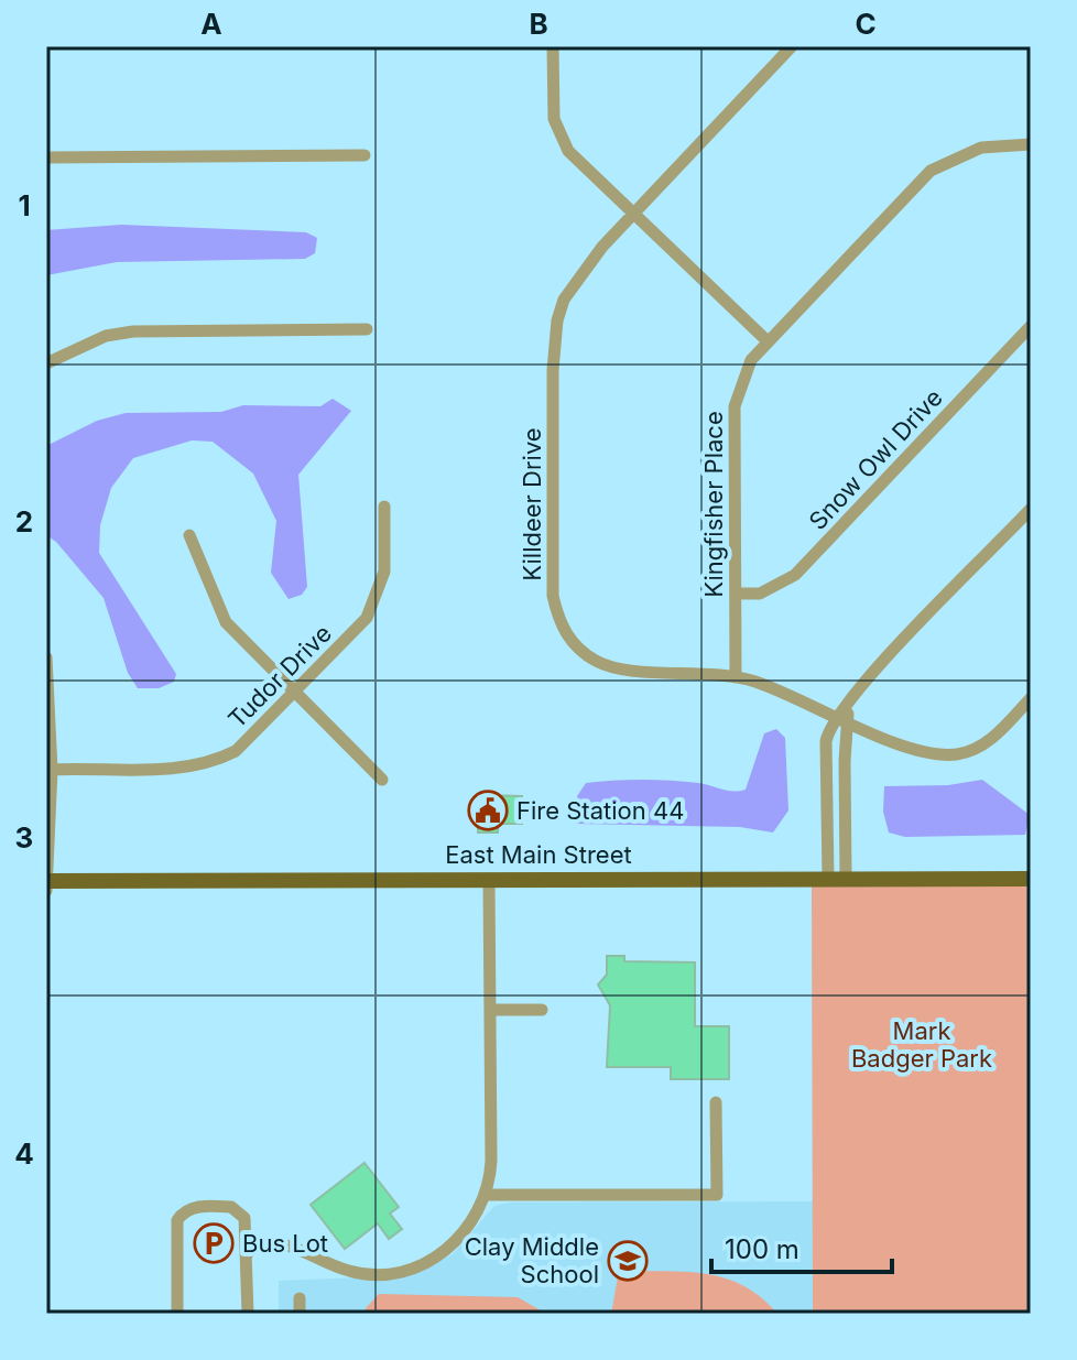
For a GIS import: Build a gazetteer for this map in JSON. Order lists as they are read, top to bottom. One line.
{"streets":{"main road":["East Main Street"],"street":["Snow Owl Drive","Killdeer Drive","Kingfisher Place","Tudor Drive"]},"crossings":[["Snow Owl Drive","Kingfisher Place"],["Killdeer Drive","Kingfisher Place"]],"parks":["Mark Badger Park"],"places":{"public building":["Fire Station 44"],"parking":["Bus Lot"],"school or university":["Clay Middle School"]},"scale_bar":"100 m","grid":{"columns":["A","B","C"],"rows":["1","2","3","4"]}}
